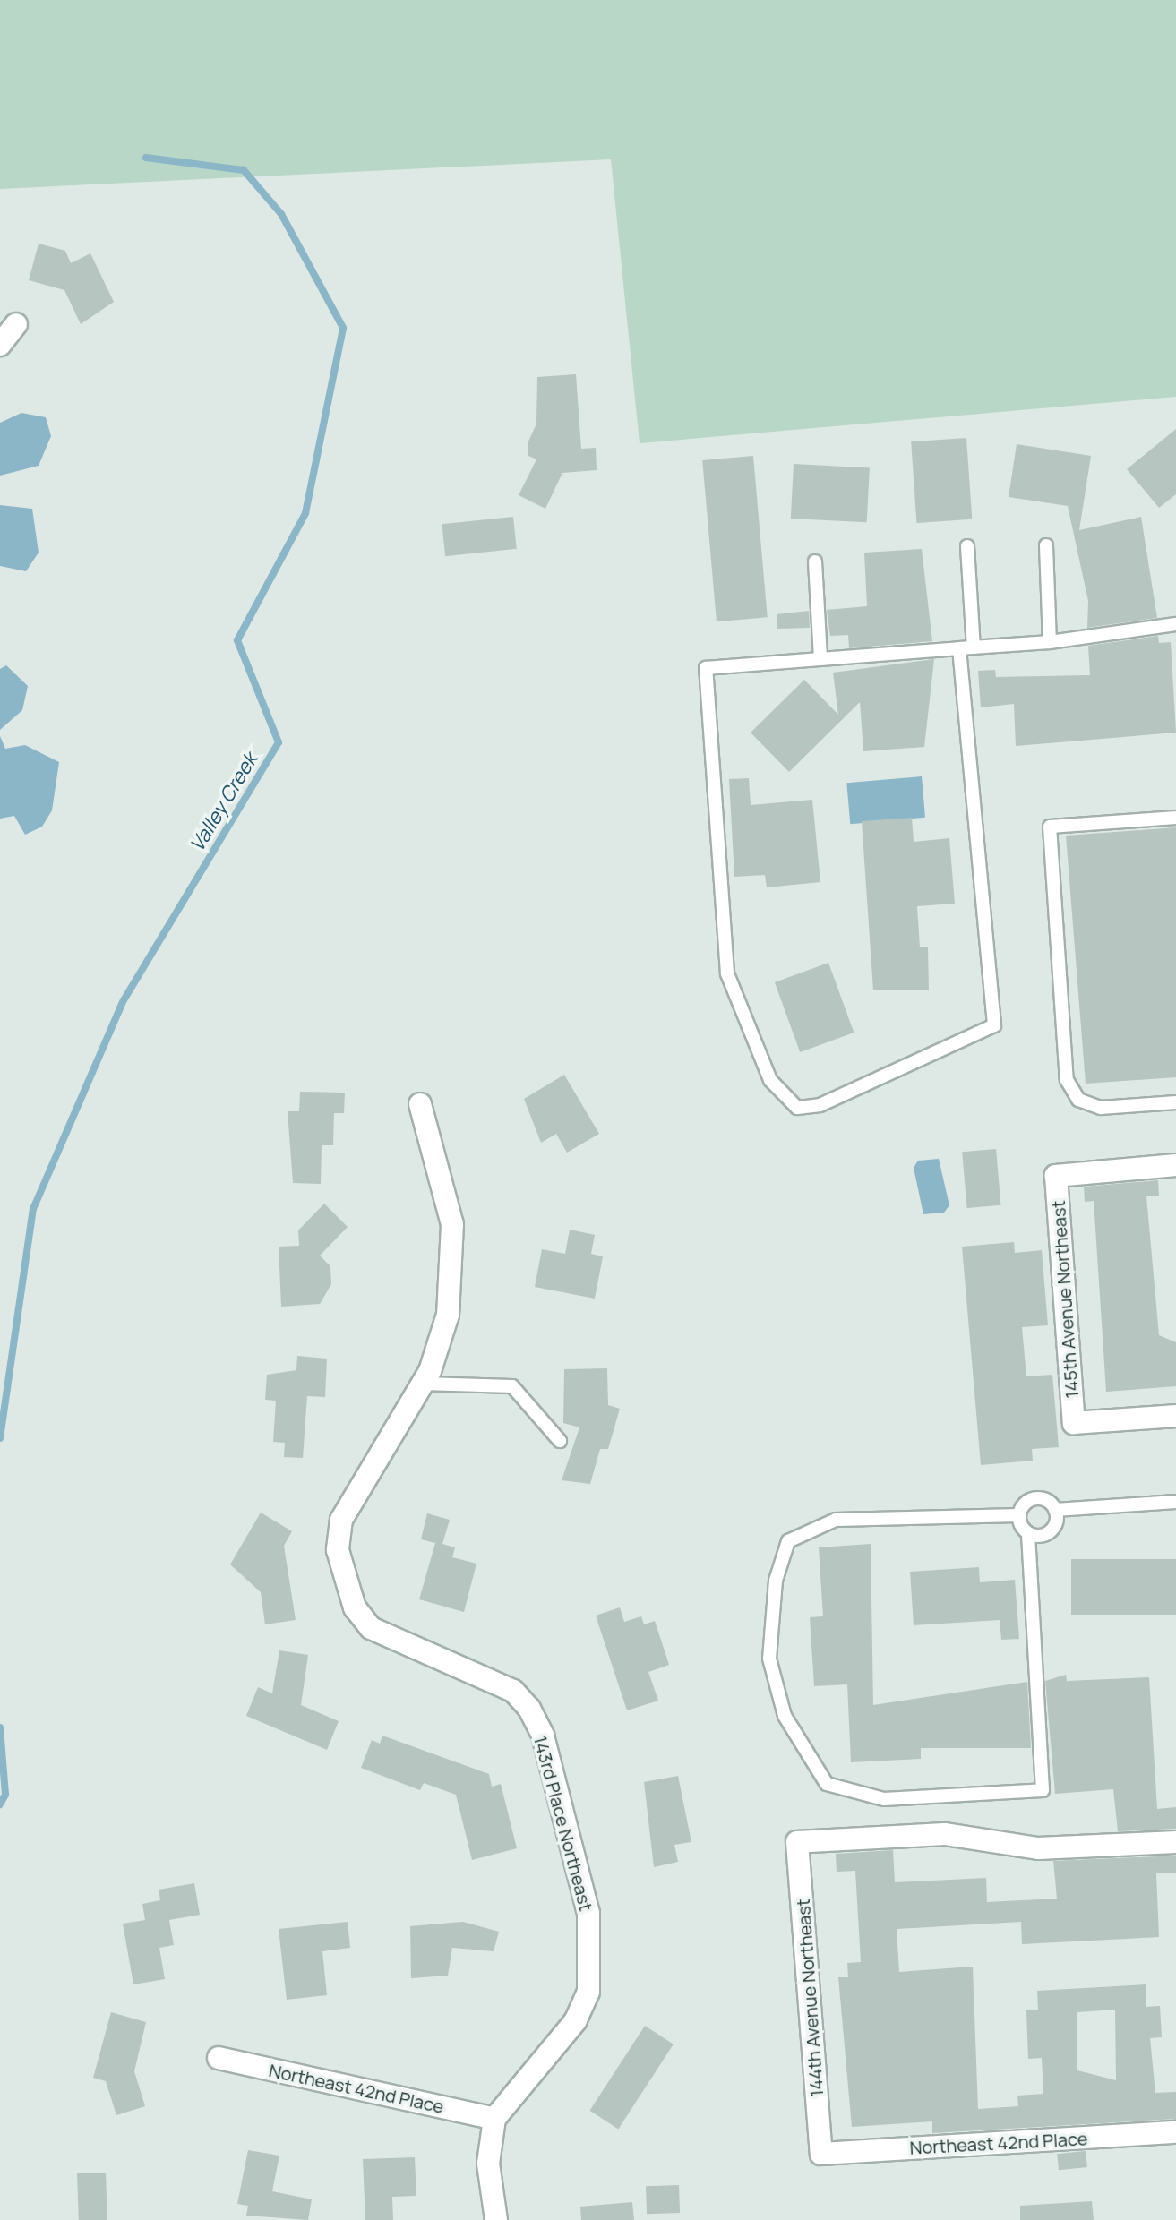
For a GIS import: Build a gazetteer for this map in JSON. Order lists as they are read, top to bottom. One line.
{"streets":{"street":["145th Avenue Northeast","143rd Place Northeast","144th Avenue Northeast","Northeast 42nd Place"]},"crossings":[["143rd Place Northeast","Northeast 42nd Place"],["144th Avenue Northeast","Northeast 42nd Place"]],"water":["Valley Creek"]}
